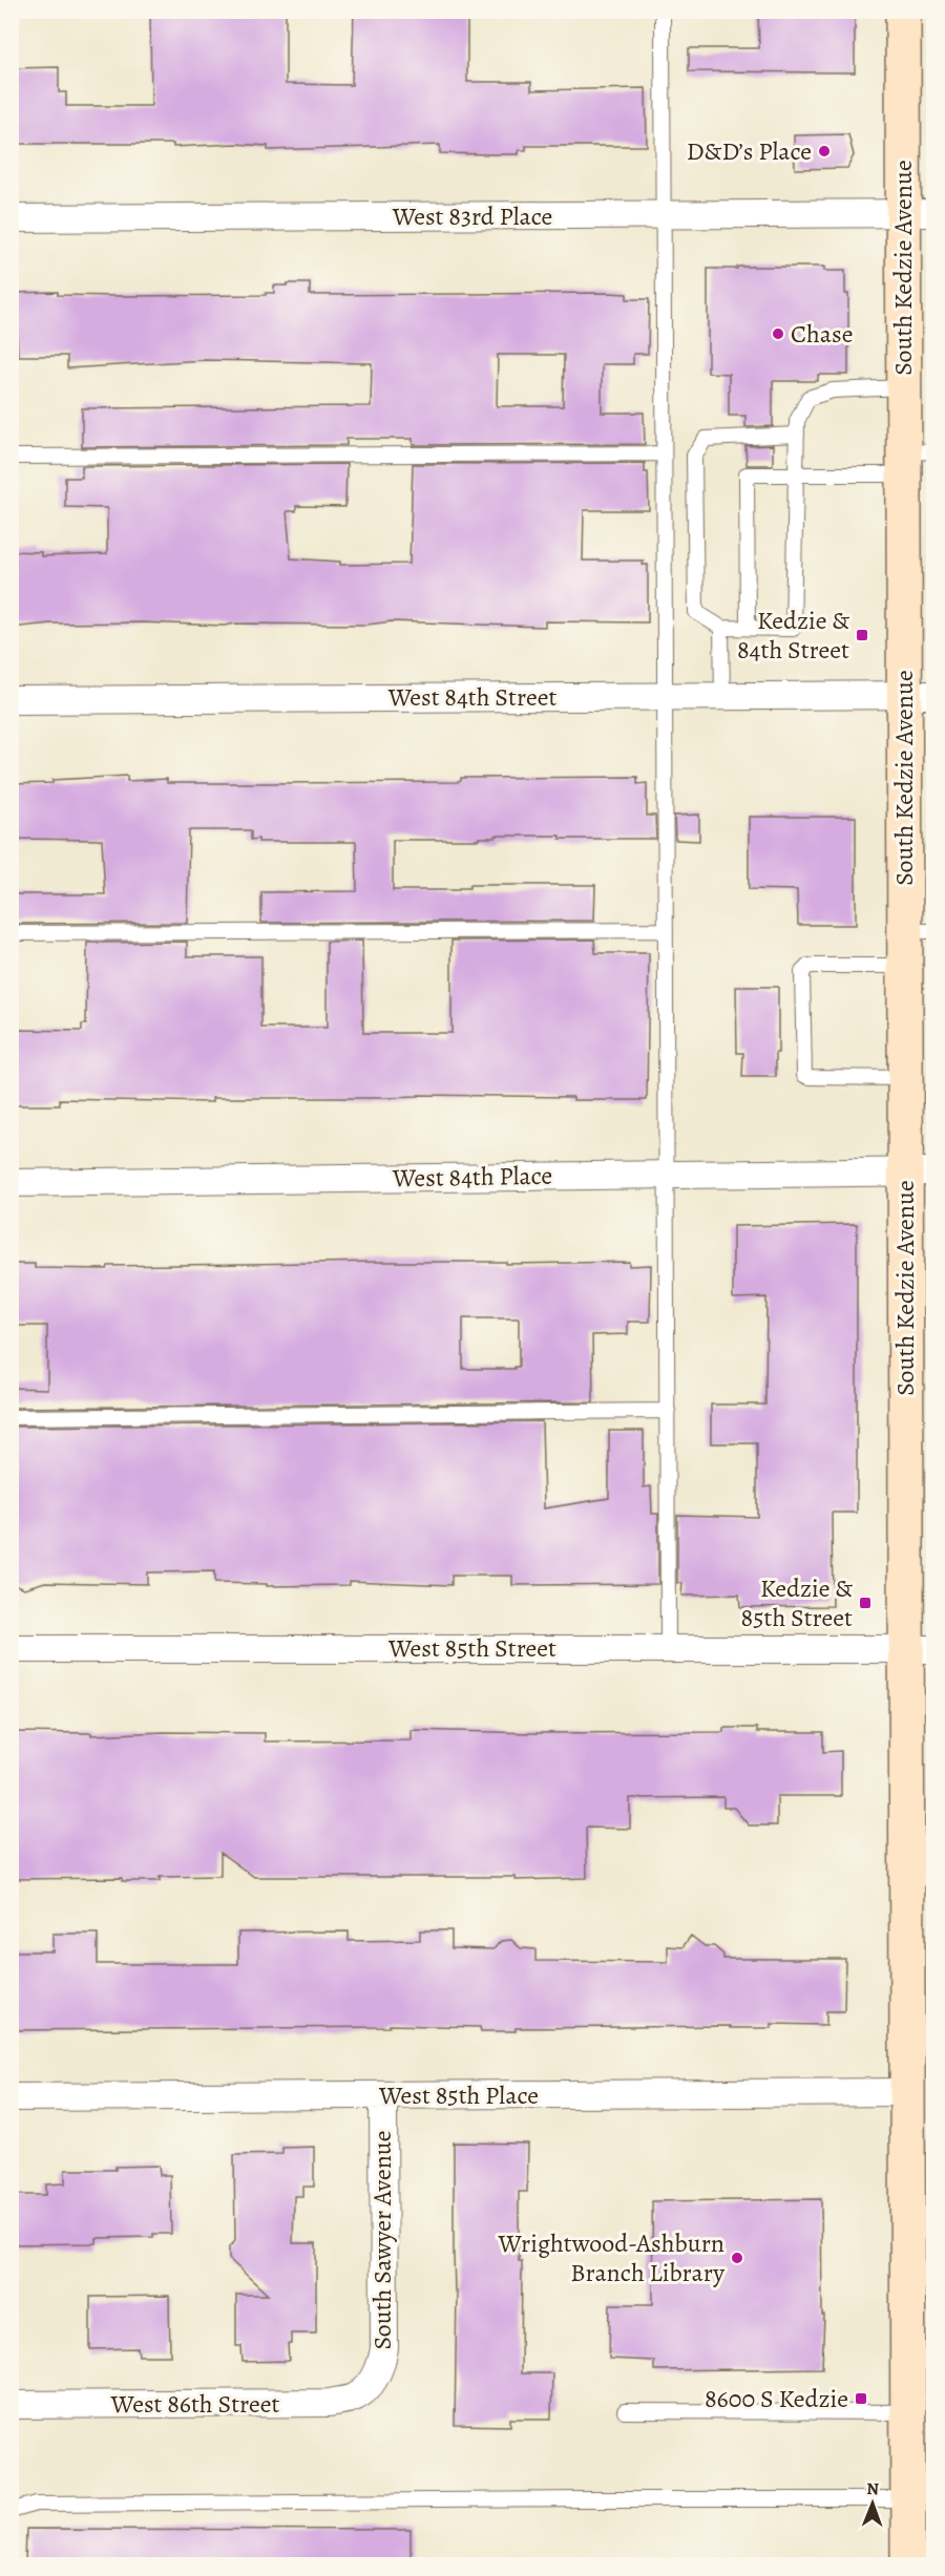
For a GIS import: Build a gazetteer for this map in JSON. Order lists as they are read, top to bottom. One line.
{"streets":{"main road":["South Kedzie Avenue"],"street":["West 83rd Place","West 84th Street","West 84th Place","West 85th Street","West 85th Place","South Sawyer Avenue","West 86th Street"]},"crossings":[["West 83rd Place","South Kedzie Avenue"],["South Kedzie Avenue","West 84th Street"],["South Kedzie Avenue","West 84th Place"],["South Kedzie Avenue","West 85th Street"],["South Kedzie Avenue","West 85th Place"],["West 85th Place","South Sawyer Avenue"],["South Sawyer Avenue","West 86th Street"]],"places":{"other":["D&D’s Place","Chase","Wrightwood-Ashburn Branch Library"],"transit":["Kedzie & 84th Street","Kedzie & 85th Street","8600 S Kedzie"]},"north":"top"}
